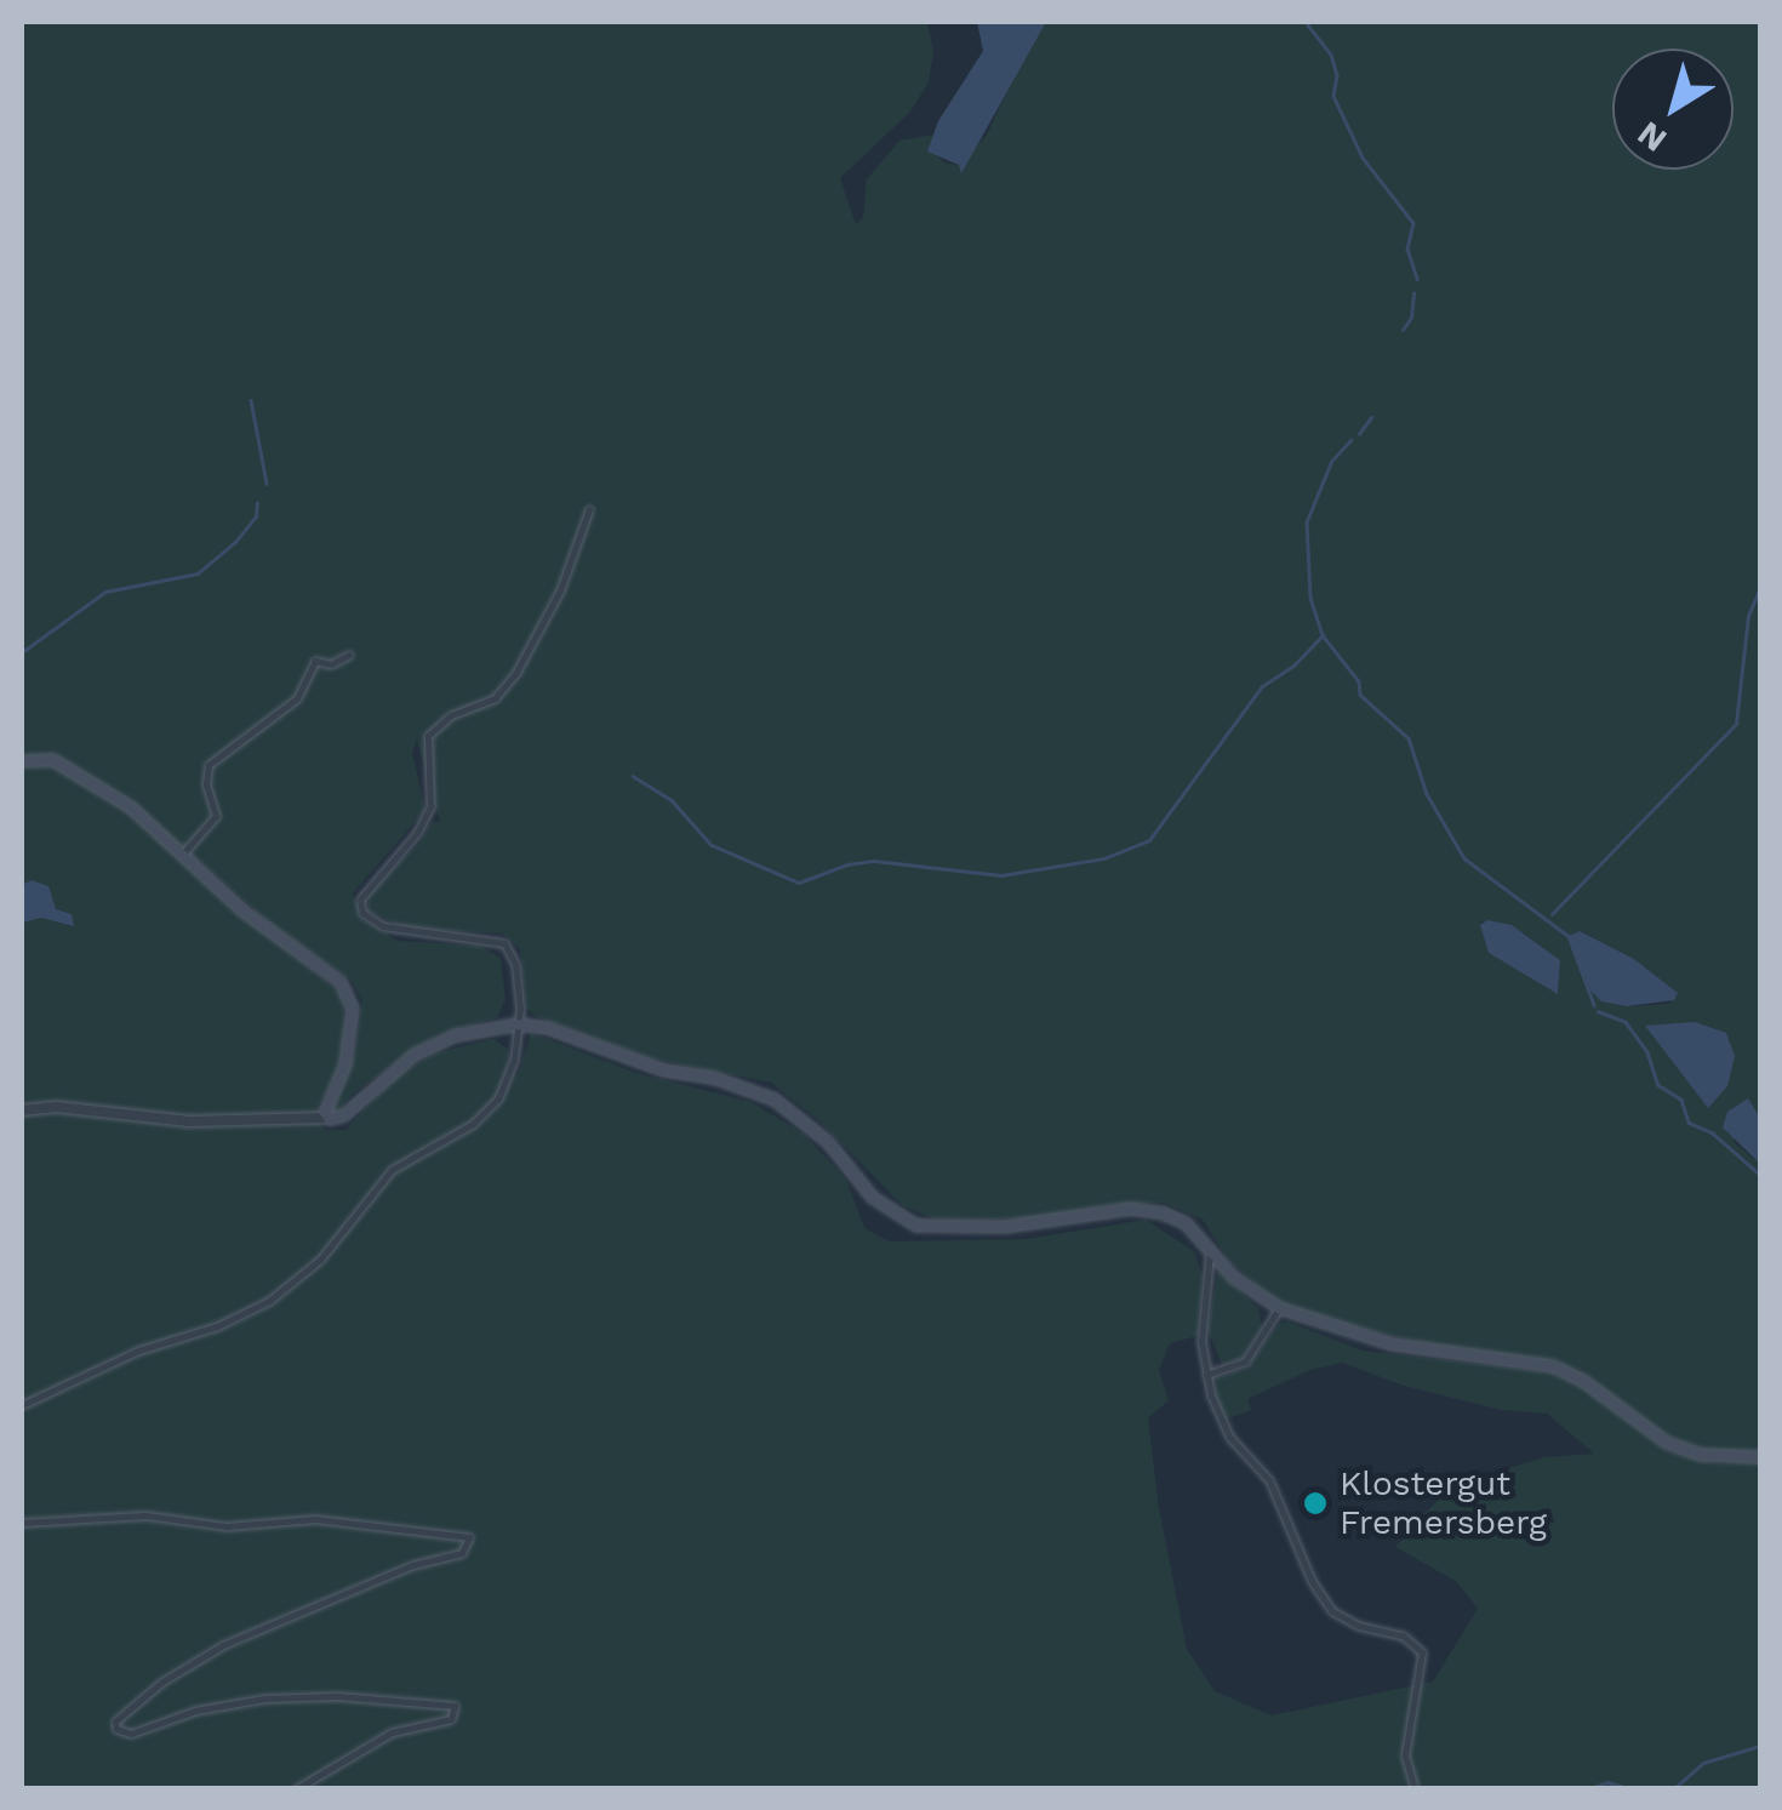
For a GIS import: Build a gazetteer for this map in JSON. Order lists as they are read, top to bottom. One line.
{"places":["Klostergut Fremersberg"],"north":"bottom left"}
